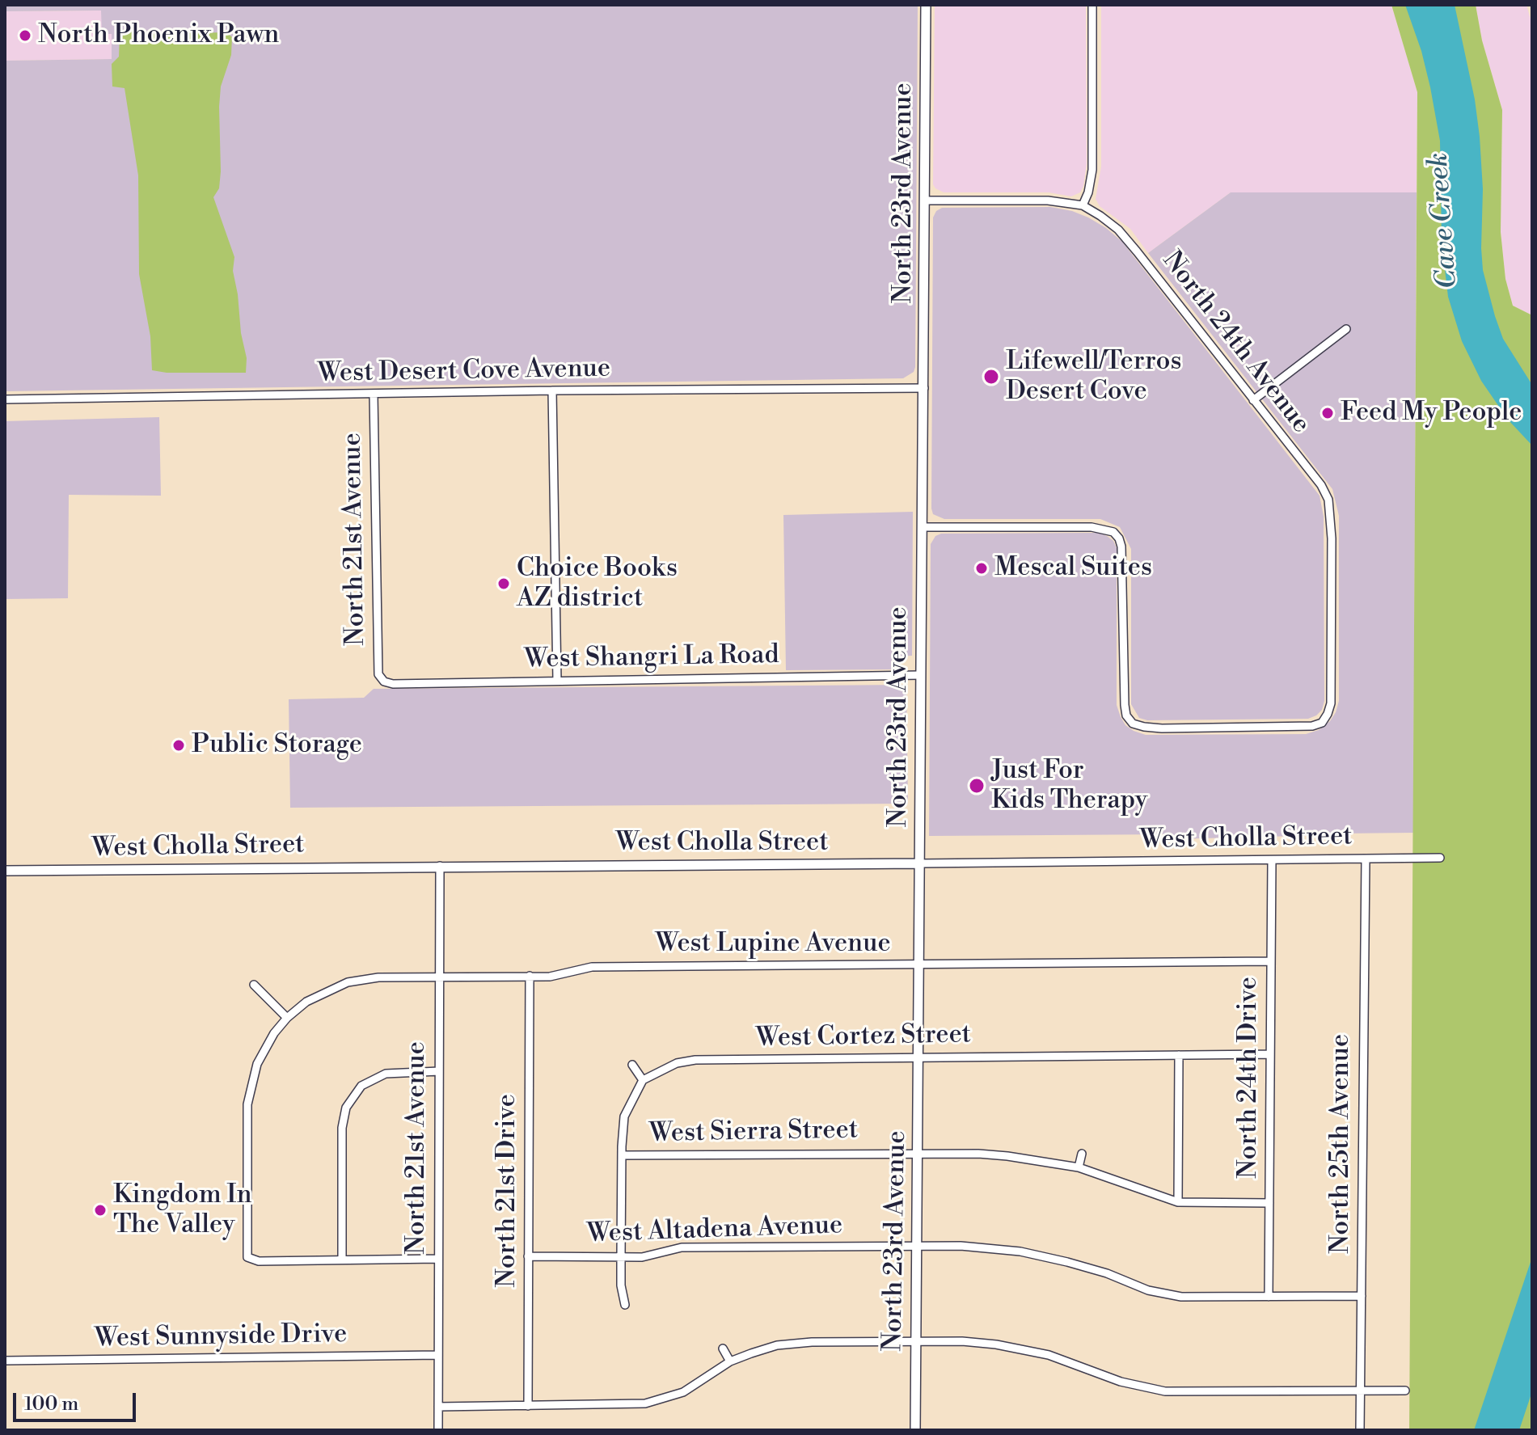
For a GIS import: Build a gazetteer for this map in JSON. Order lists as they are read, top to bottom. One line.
{"streets":{"street":["North 23rd Avenue","North 24th Avenue","West Desert Cove Avenue","North 21st Avenue","West Shangri La Road","West Cholla Street","West Lupine Avenue","West Cortez Street","North 24th Drive","West Sierra Street","North 25th Avenue","North 21st Drive","West Altadena Avenue","West Sunnyside Drive"]},"crossings":[["North 23rd Avenue","North 24th Avenue"],["North 23rd Avenue","West Desert Cove Avenue"],["North 23rd Avenue","West Shangri La Road"],["North 23rd Avenue","West Cholla Street"],["North 23rd Avenue","West Lupine Avenue"],["North 23rd Avenue","West Cortez Street"],["North 23rd Avenue","West Sierra Street"],["North 23rd Avenue","West Altadena Avenue"],["West Desert Cove Avenue","North 21st Avenue"],["North 21st Avenue","West Shangri La Road"],["North 21st Avenue","West Cholla Street"],["North 21st Avenue","West Lupine Avenue"],["North 21st Avenue","West Sunnyside Drive"],["West Cholla Street","North 24th Drive"],["West Cholla Street","North 25th Avenue"],["West Lupine Avenue","North 24th Drive"],["West Lupine Avenue","North 21st Drive"],["West Cortez Street","North 24th Drive"],["North 24th Drive","West Sierra Street"],["North 24th Drive","West Altadena Avenue"],["North 25th Avenue","West Altadena Avenue"],["North 21st Drive","West Altadena Avenue"]],"water":["Cave Creek"],"places":["North Phoenix Pawn","Lifewell/Terros Desert Cove","Feed My People","Mescal Suites","Choice Books AZ district","Public Storage","Just For Kids Therapy","Kingdom In The Valley"],"scale_bar":"100 m"}
